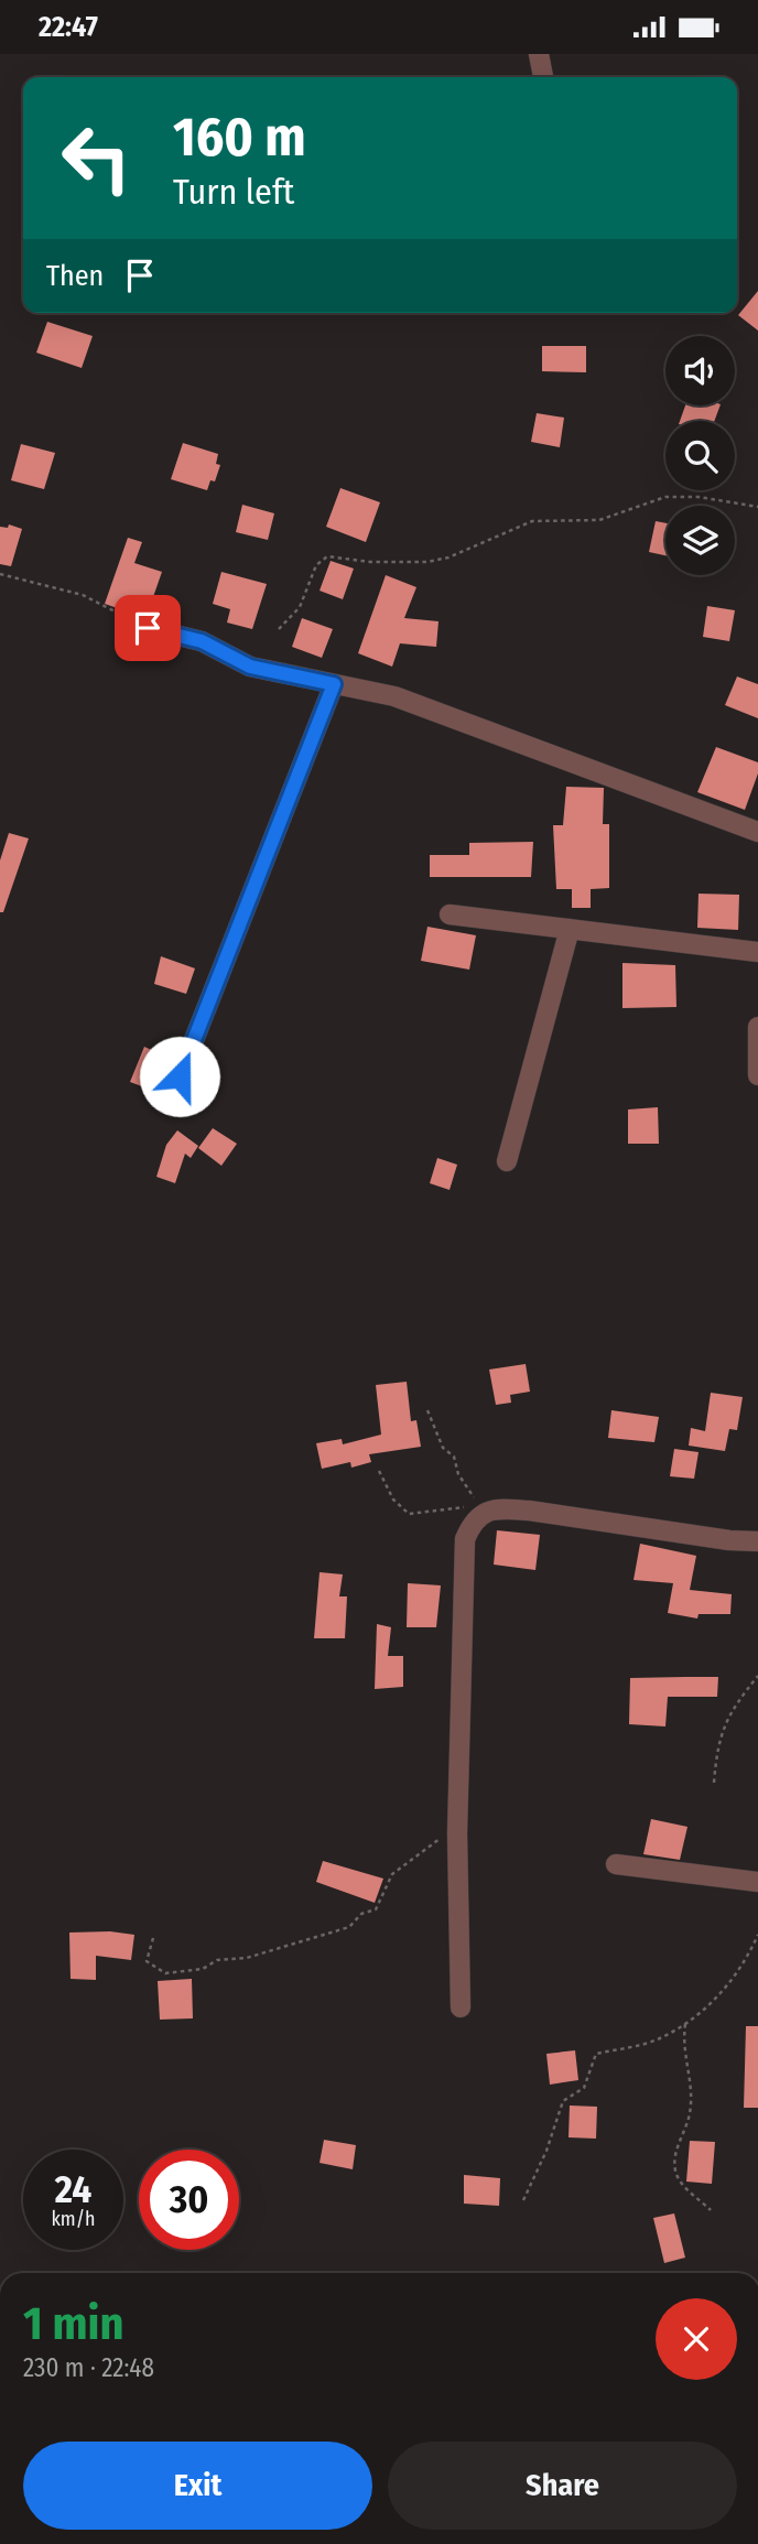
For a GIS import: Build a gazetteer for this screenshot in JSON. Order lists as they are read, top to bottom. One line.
{"page":{"status":"22:47","turn":["160 m","Turn left"],"then":"Then","speed":"24 km/h","limit":"30","heading":["1 min","230 m · 22:48"],"buttons":["Exit","Share"]}}
